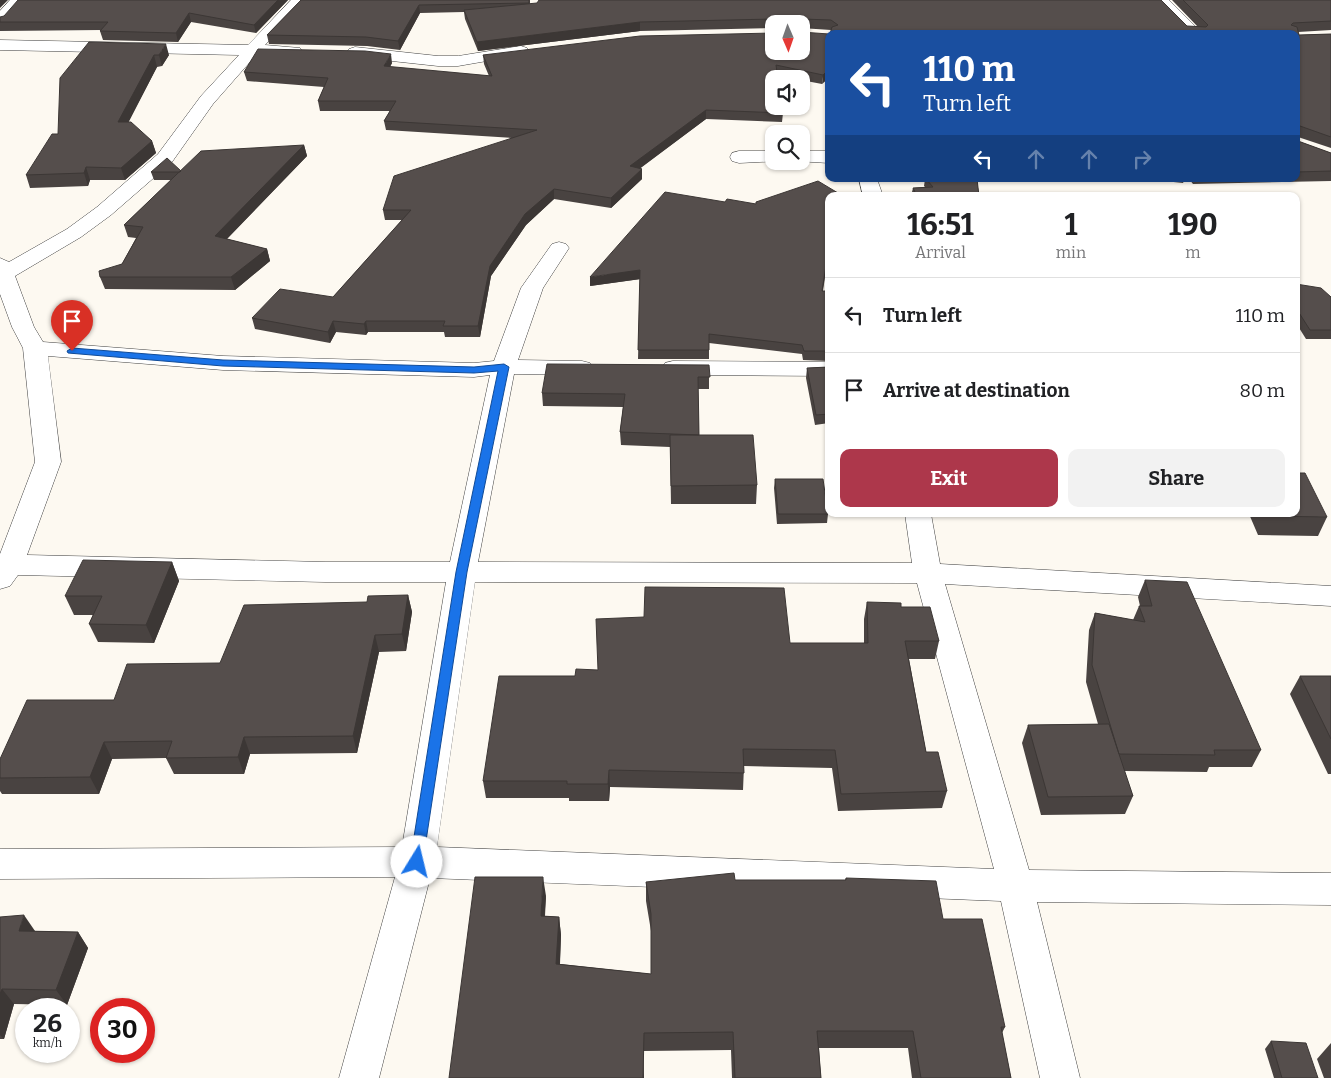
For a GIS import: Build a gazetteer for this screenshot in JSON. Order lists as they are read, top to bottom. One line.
{"north":"bottom","page":{"turn":["110 m","Turn left"],"eta":["16:51","Arrival","1","min","190","m"],"list":[{"name":"Turn left","value":"110 m"},{"name":"Arrive at destination","value":"80 m"}],"buttons":["Exit","Share"],"speed":"26 km/h","limit":"30"}}
